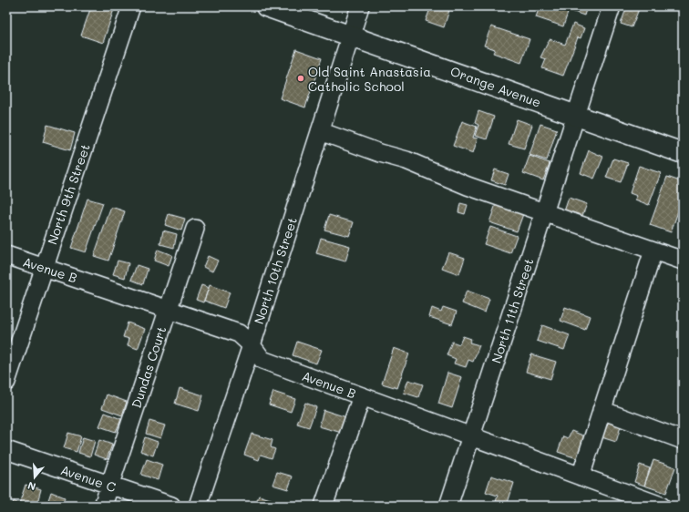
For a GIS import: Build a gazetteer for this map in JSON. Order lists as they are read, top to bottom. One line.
{"streets":{"main road":["Orange Avenue"],"street":["North 9th Street","Avenue B","North 10th Street","North 11th Street","Dundas Court","Avenue C"]},"crossings":[["Orange Avenue","North 10th Street"],["Orange Avenue","North 11th Street"],["North 9th Street","Avenue B"],["Avenue B","North 10th Street"],["Avenue B","North 11th Street"],["Avenue B","Dundas Court"],["Dundas Court","Avenue C"]],"places":["Old Saint Anastasia Catholic School"],"north":"bottom"}
